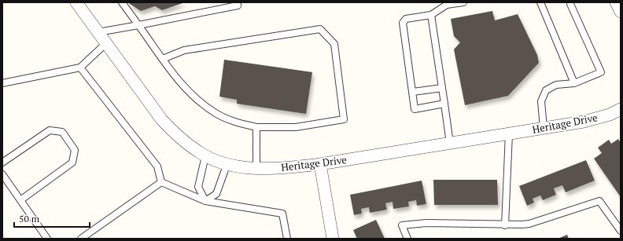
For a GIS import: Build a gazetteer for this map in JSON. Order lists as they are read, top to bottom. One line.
{"streets":{"street":["Heritage Drive"]},"scale_bar":"50 m"}
